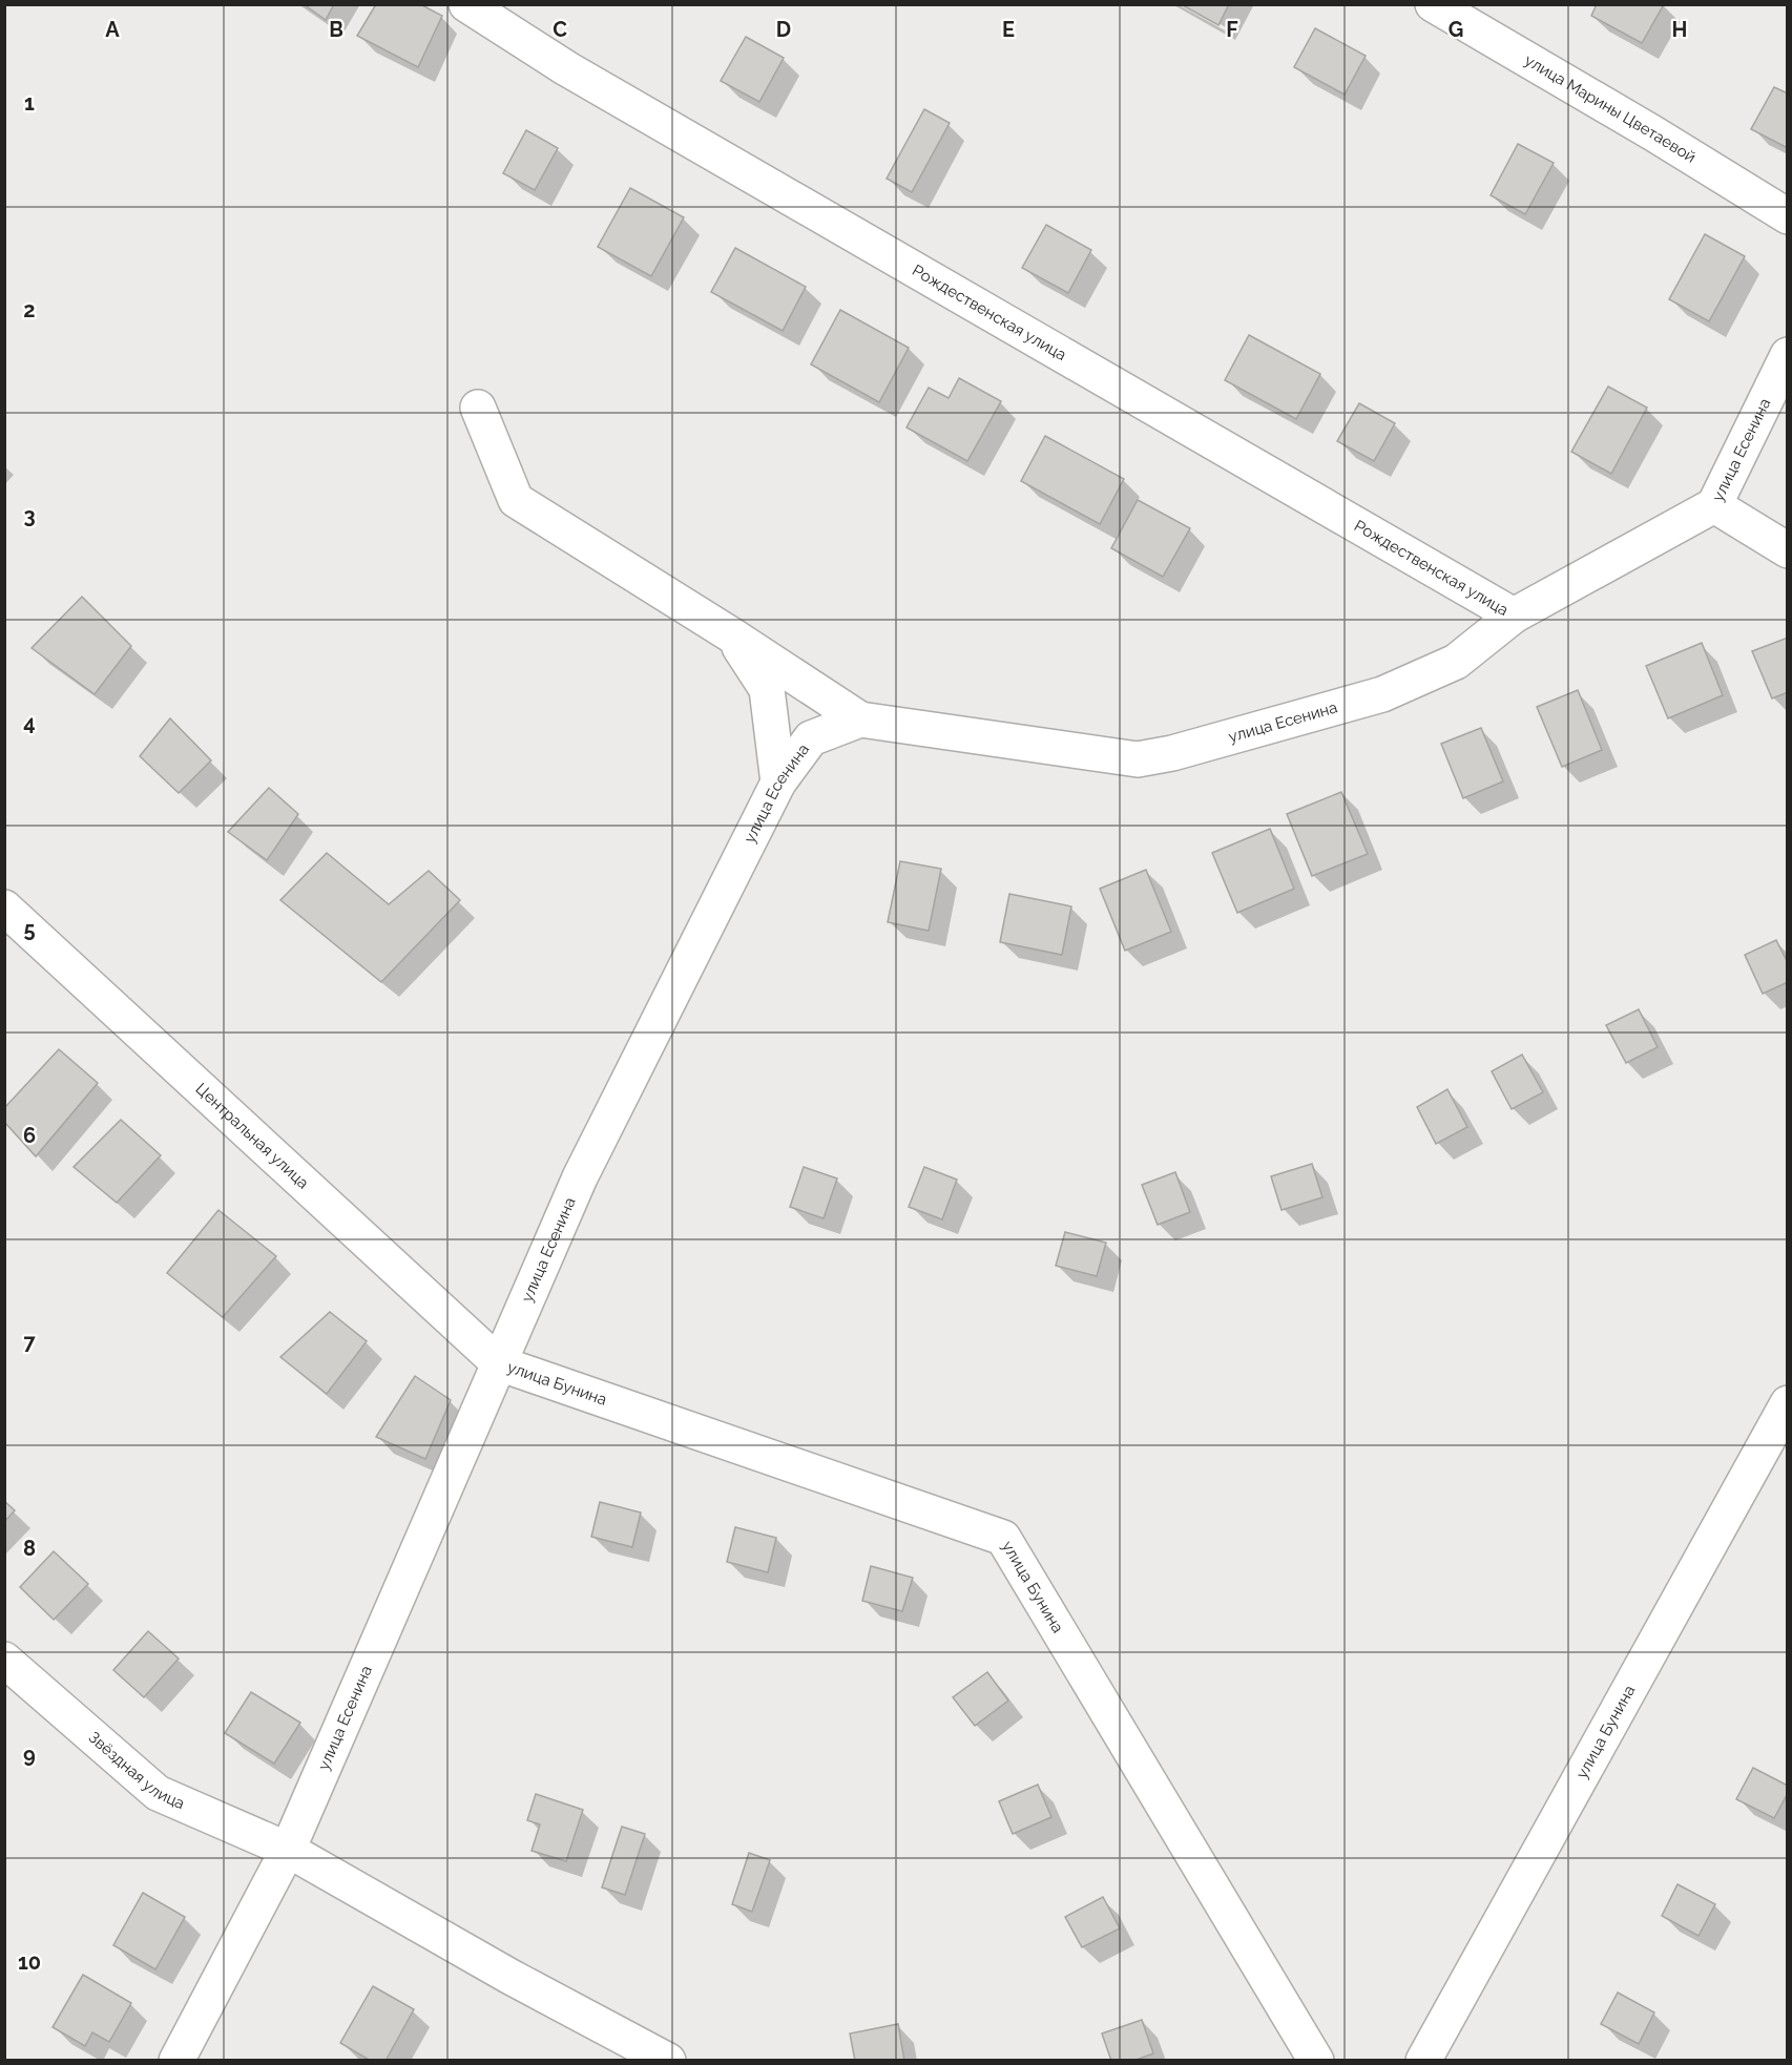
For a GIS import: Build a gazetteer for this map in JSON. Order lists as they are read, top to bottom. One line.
{"streets":{"street":["улица Марины Цветаевой","Рождественская улица","улица Есенина","Центральная улица","улица Бунина","Звёздная улица"]},"crossings":[["Рождественская улица","улица Есенина"],["улица Есенина","Центральная улица"],["улица Есенина","улица Бунина"],["улица Есенина","Звёздная улица"],["Центральная улица","улица Бунина"]],"grid":{"columns":["A","B","C","D","E","F","G","H"],"rows":["1","2","3","4","5","6","7","8","9","10"]}}
